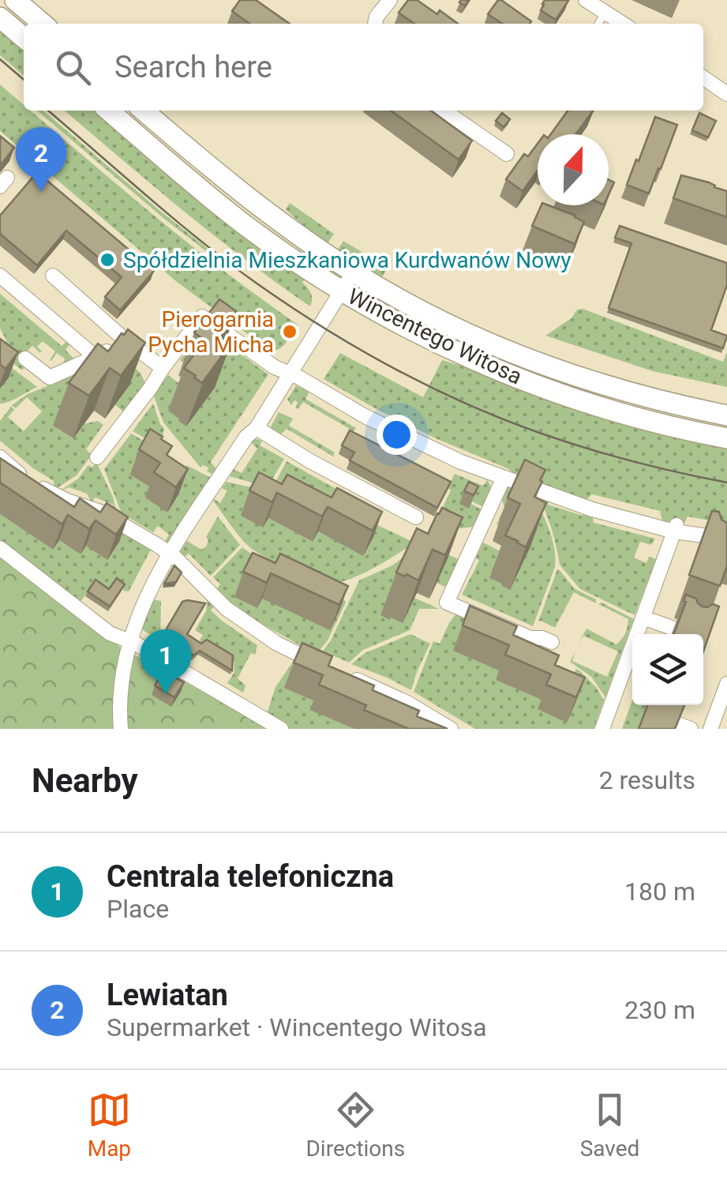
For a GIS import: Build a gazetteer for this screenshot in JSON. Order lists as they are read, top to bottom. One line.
{"streets":{"main road":["Wincentego Witosa"]},"places":["Spółdzielnia Mieszkaniowa Kurdwanów Nowy","Pierogarnia Pycha Micha"],"north":"top","page":{"search":"Search here","pins":["2","1"],"heading":["Nearby","2 results"],"list":[{"mark":"1","name":"Centrala telefoniczna","note":"Place","value":"180 m"},{"mark":"2","name":"Lewiatan","note":"Supermarket · Wincentego Witosa","value":"230 m"}],"nav":["Map","Directions","Saved"]}}
